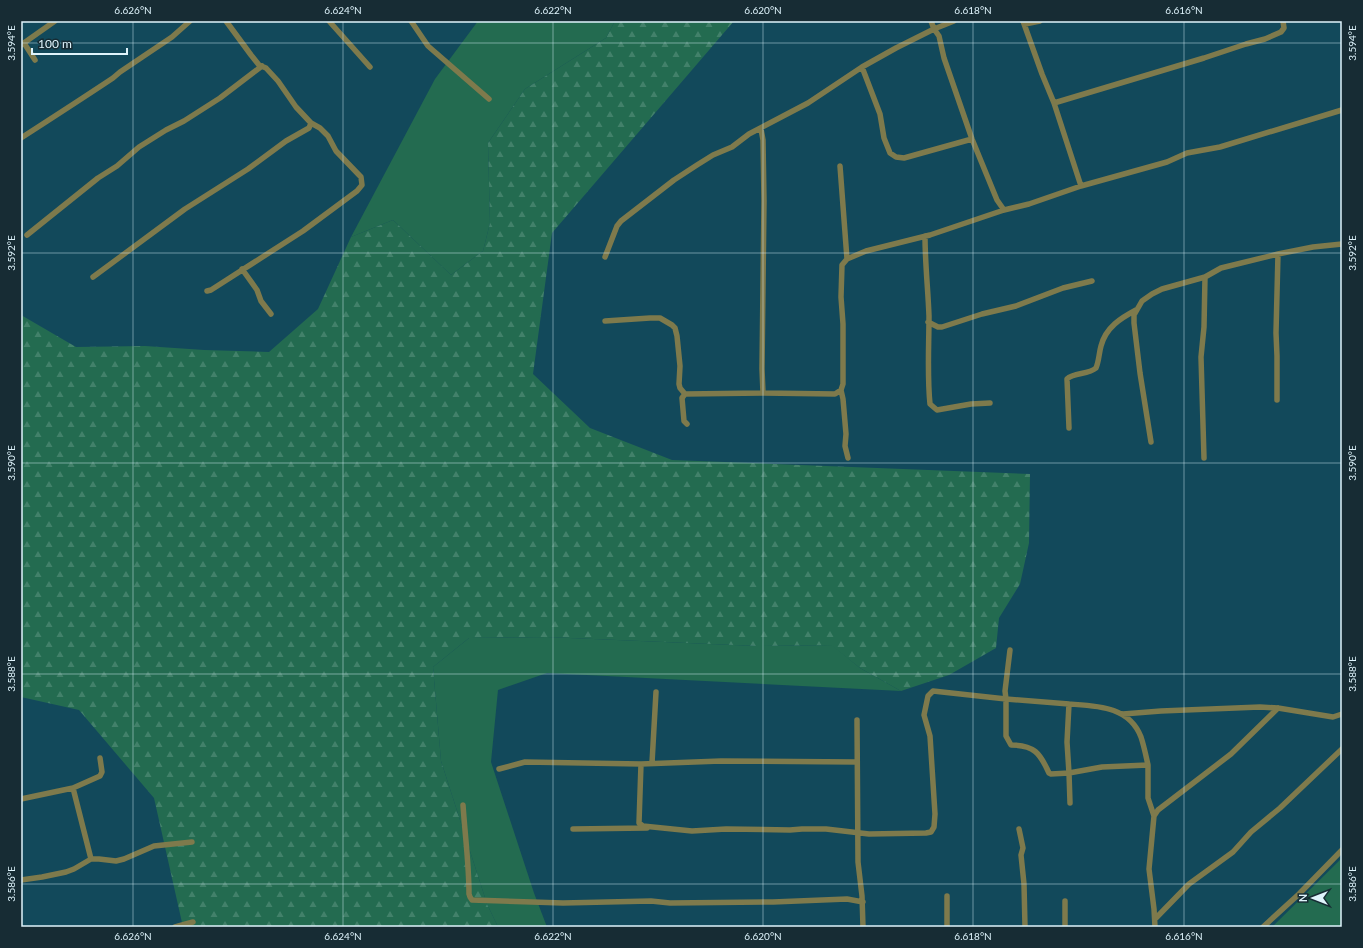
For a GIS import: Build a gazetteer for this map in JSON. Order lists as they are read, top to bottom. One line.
{"scale_bar":"100 m","north":"left","coordinates":["6.626°N","6.624°N","6.622°N","6.620°N","6.618°N","6.616°N","3.594°E","3.592°E","3.590°E","3.588°E","3.586°E"]}
